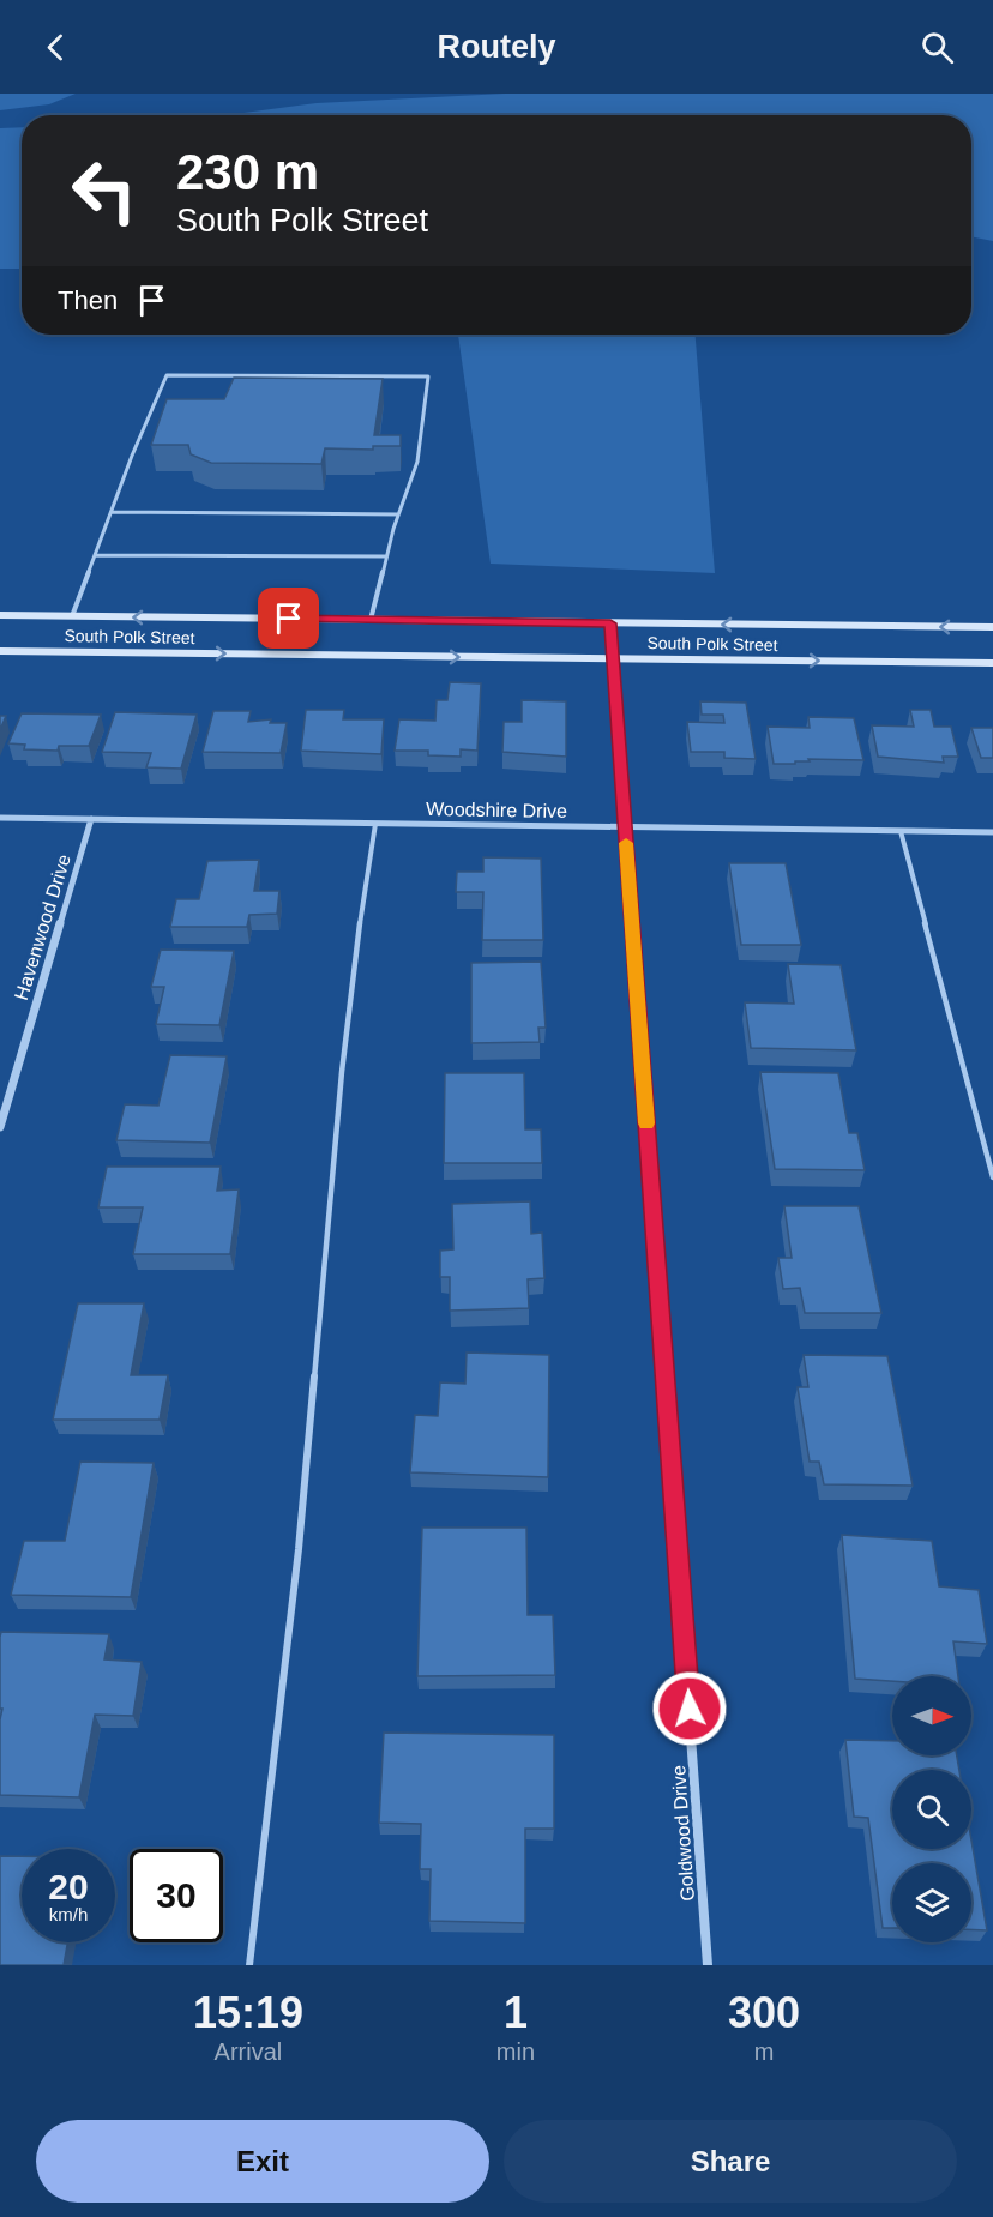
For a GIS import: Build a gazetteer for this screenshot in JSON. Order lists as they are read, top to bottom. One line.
{"streets":{"main road":["South Polk Street"],"street":["Woodshire Drive","Havenwood Drive","Goldwood Drive"]},"crossings":[["South Polk Street","Goldwood Drive"],["Woodshire Drive","Havenwood Drive"],["Woodshire Drive","Goldwood Drive"]],"north":"right","page":{"header":"Routely","turn":["230 m","South Polk Street"],"then":"Then","speed":"20 km/h","limit":"30","eta":["15:19","Arrival","1","min","300","m"],"buttons":["Exit","Share"]}}
